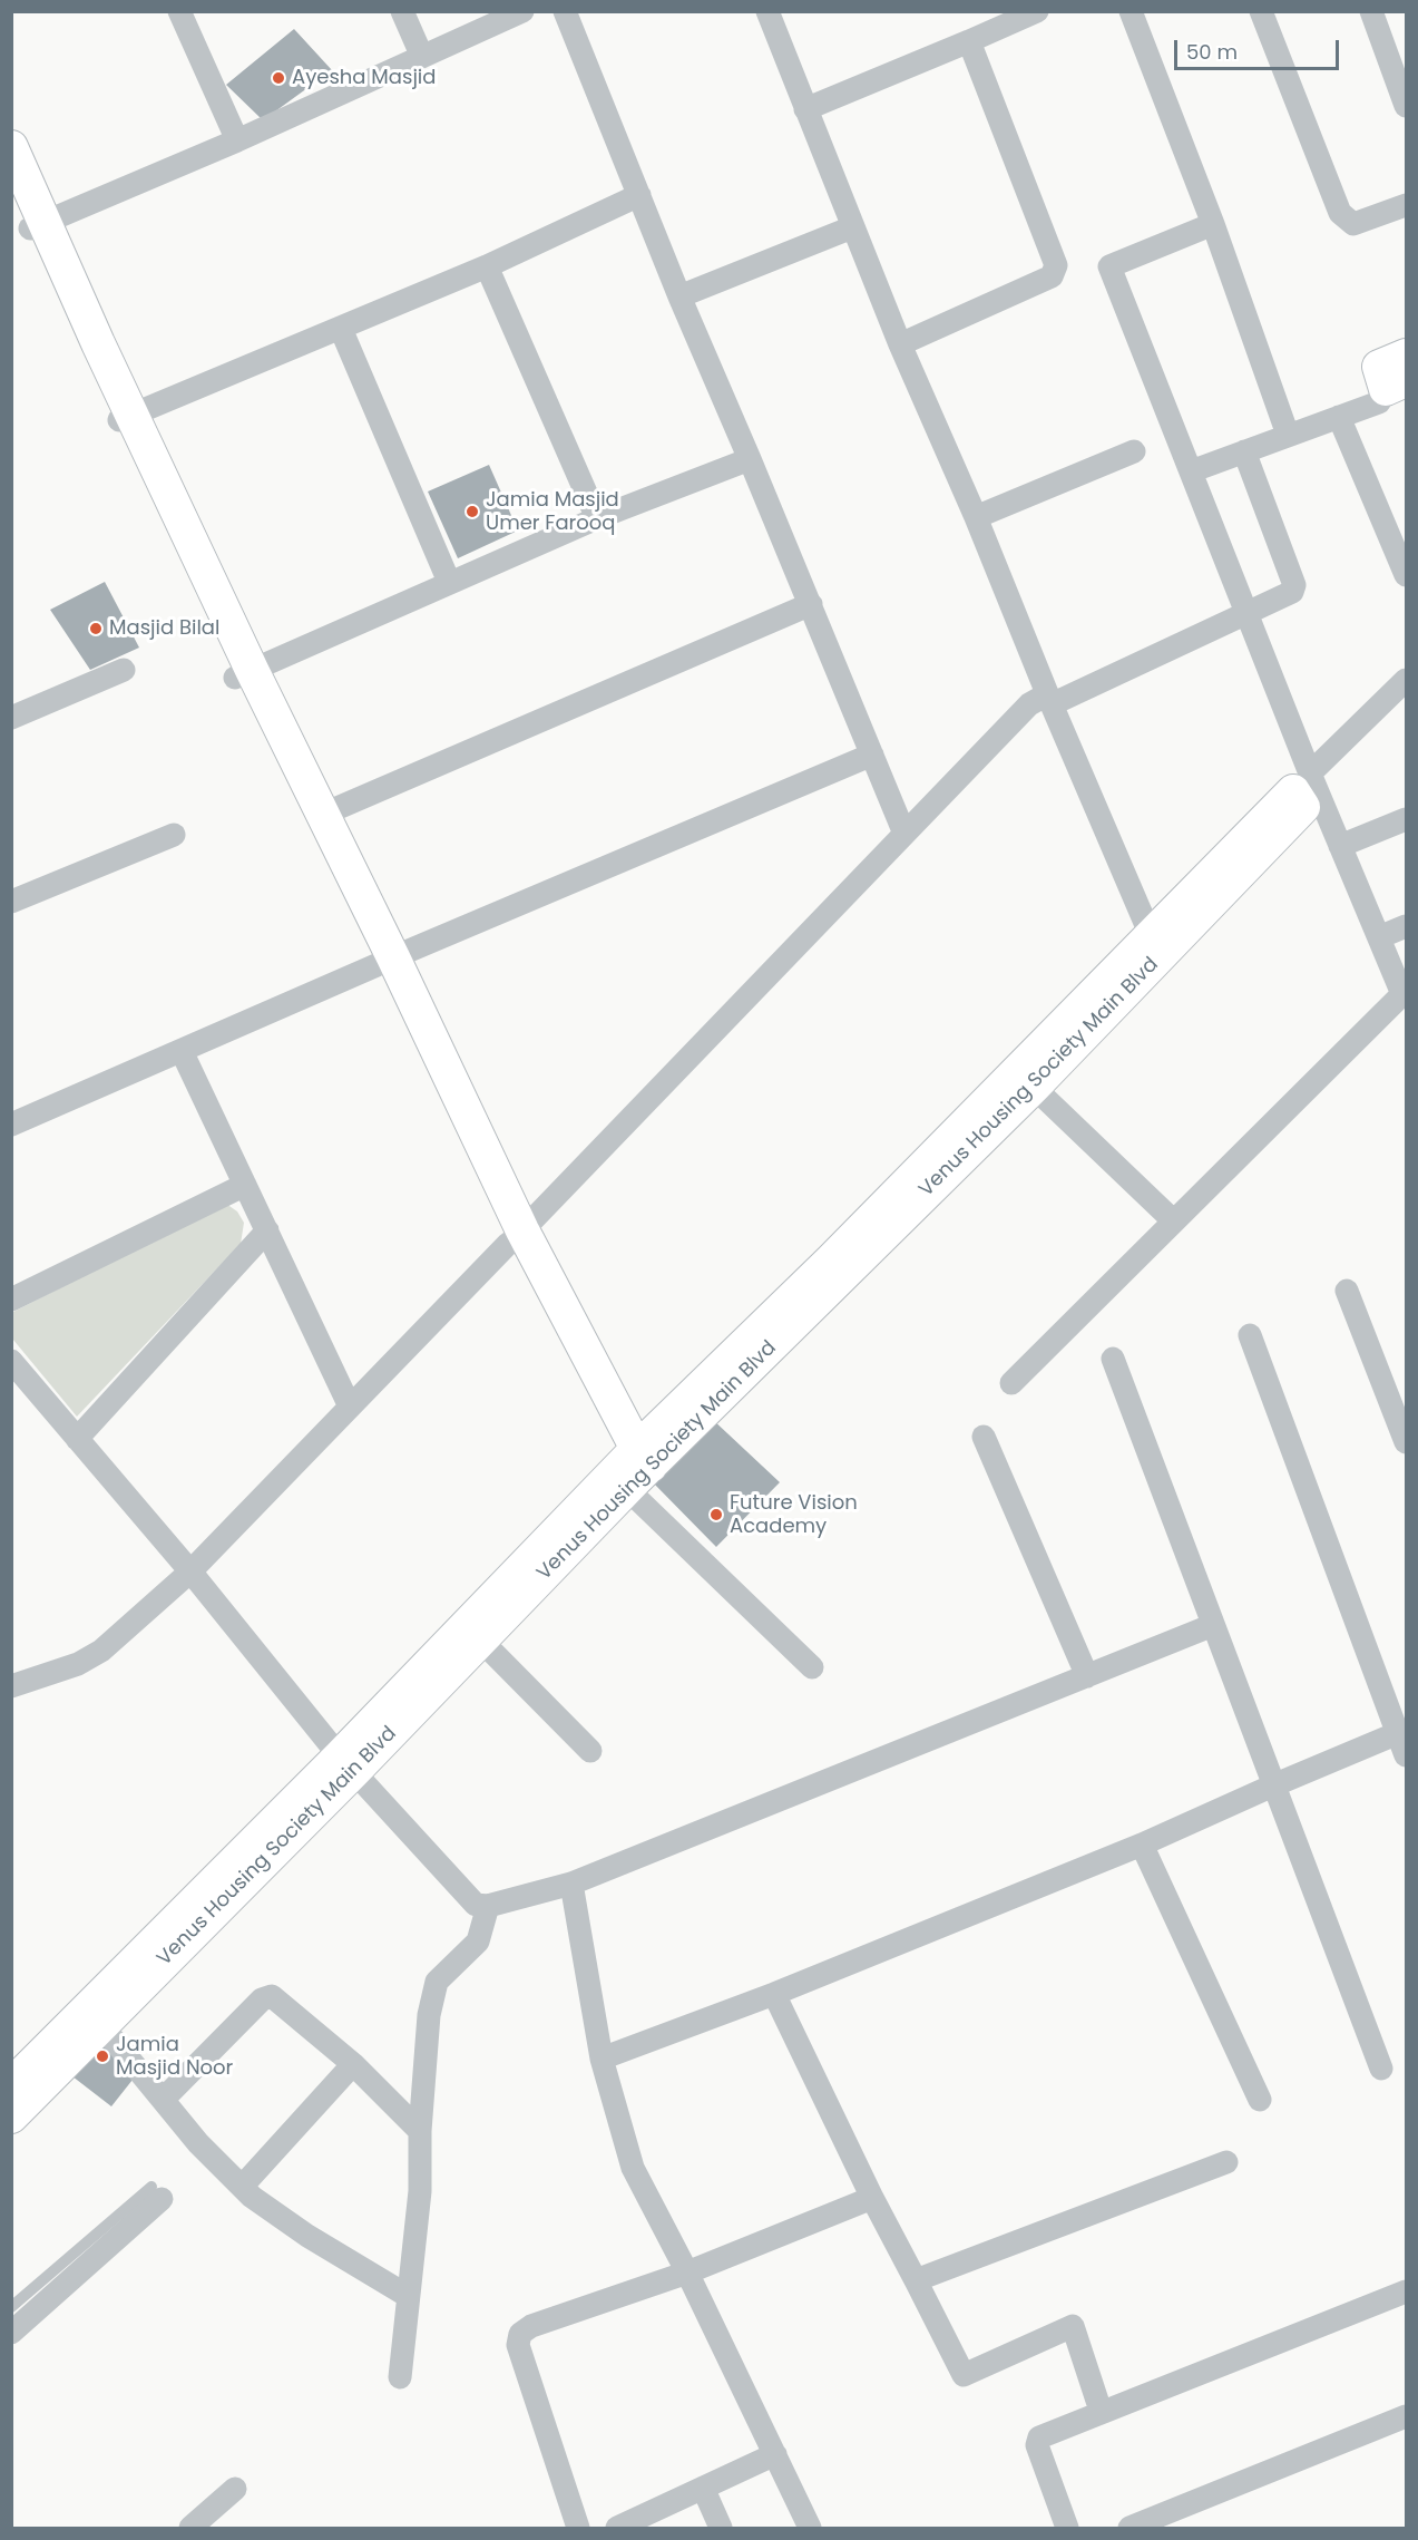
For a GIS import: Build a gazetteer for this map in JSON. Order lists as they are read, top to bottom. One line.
{"streets":{"street":["Venus Housing Society Main Blvd"]},"places":["Ayesha Masjid","Jamia Masjid Umer Farooq","Masjid Bilal","Future Vision Academy","Jamia Masjid Noor"],"scale_bar":"50 m"}
